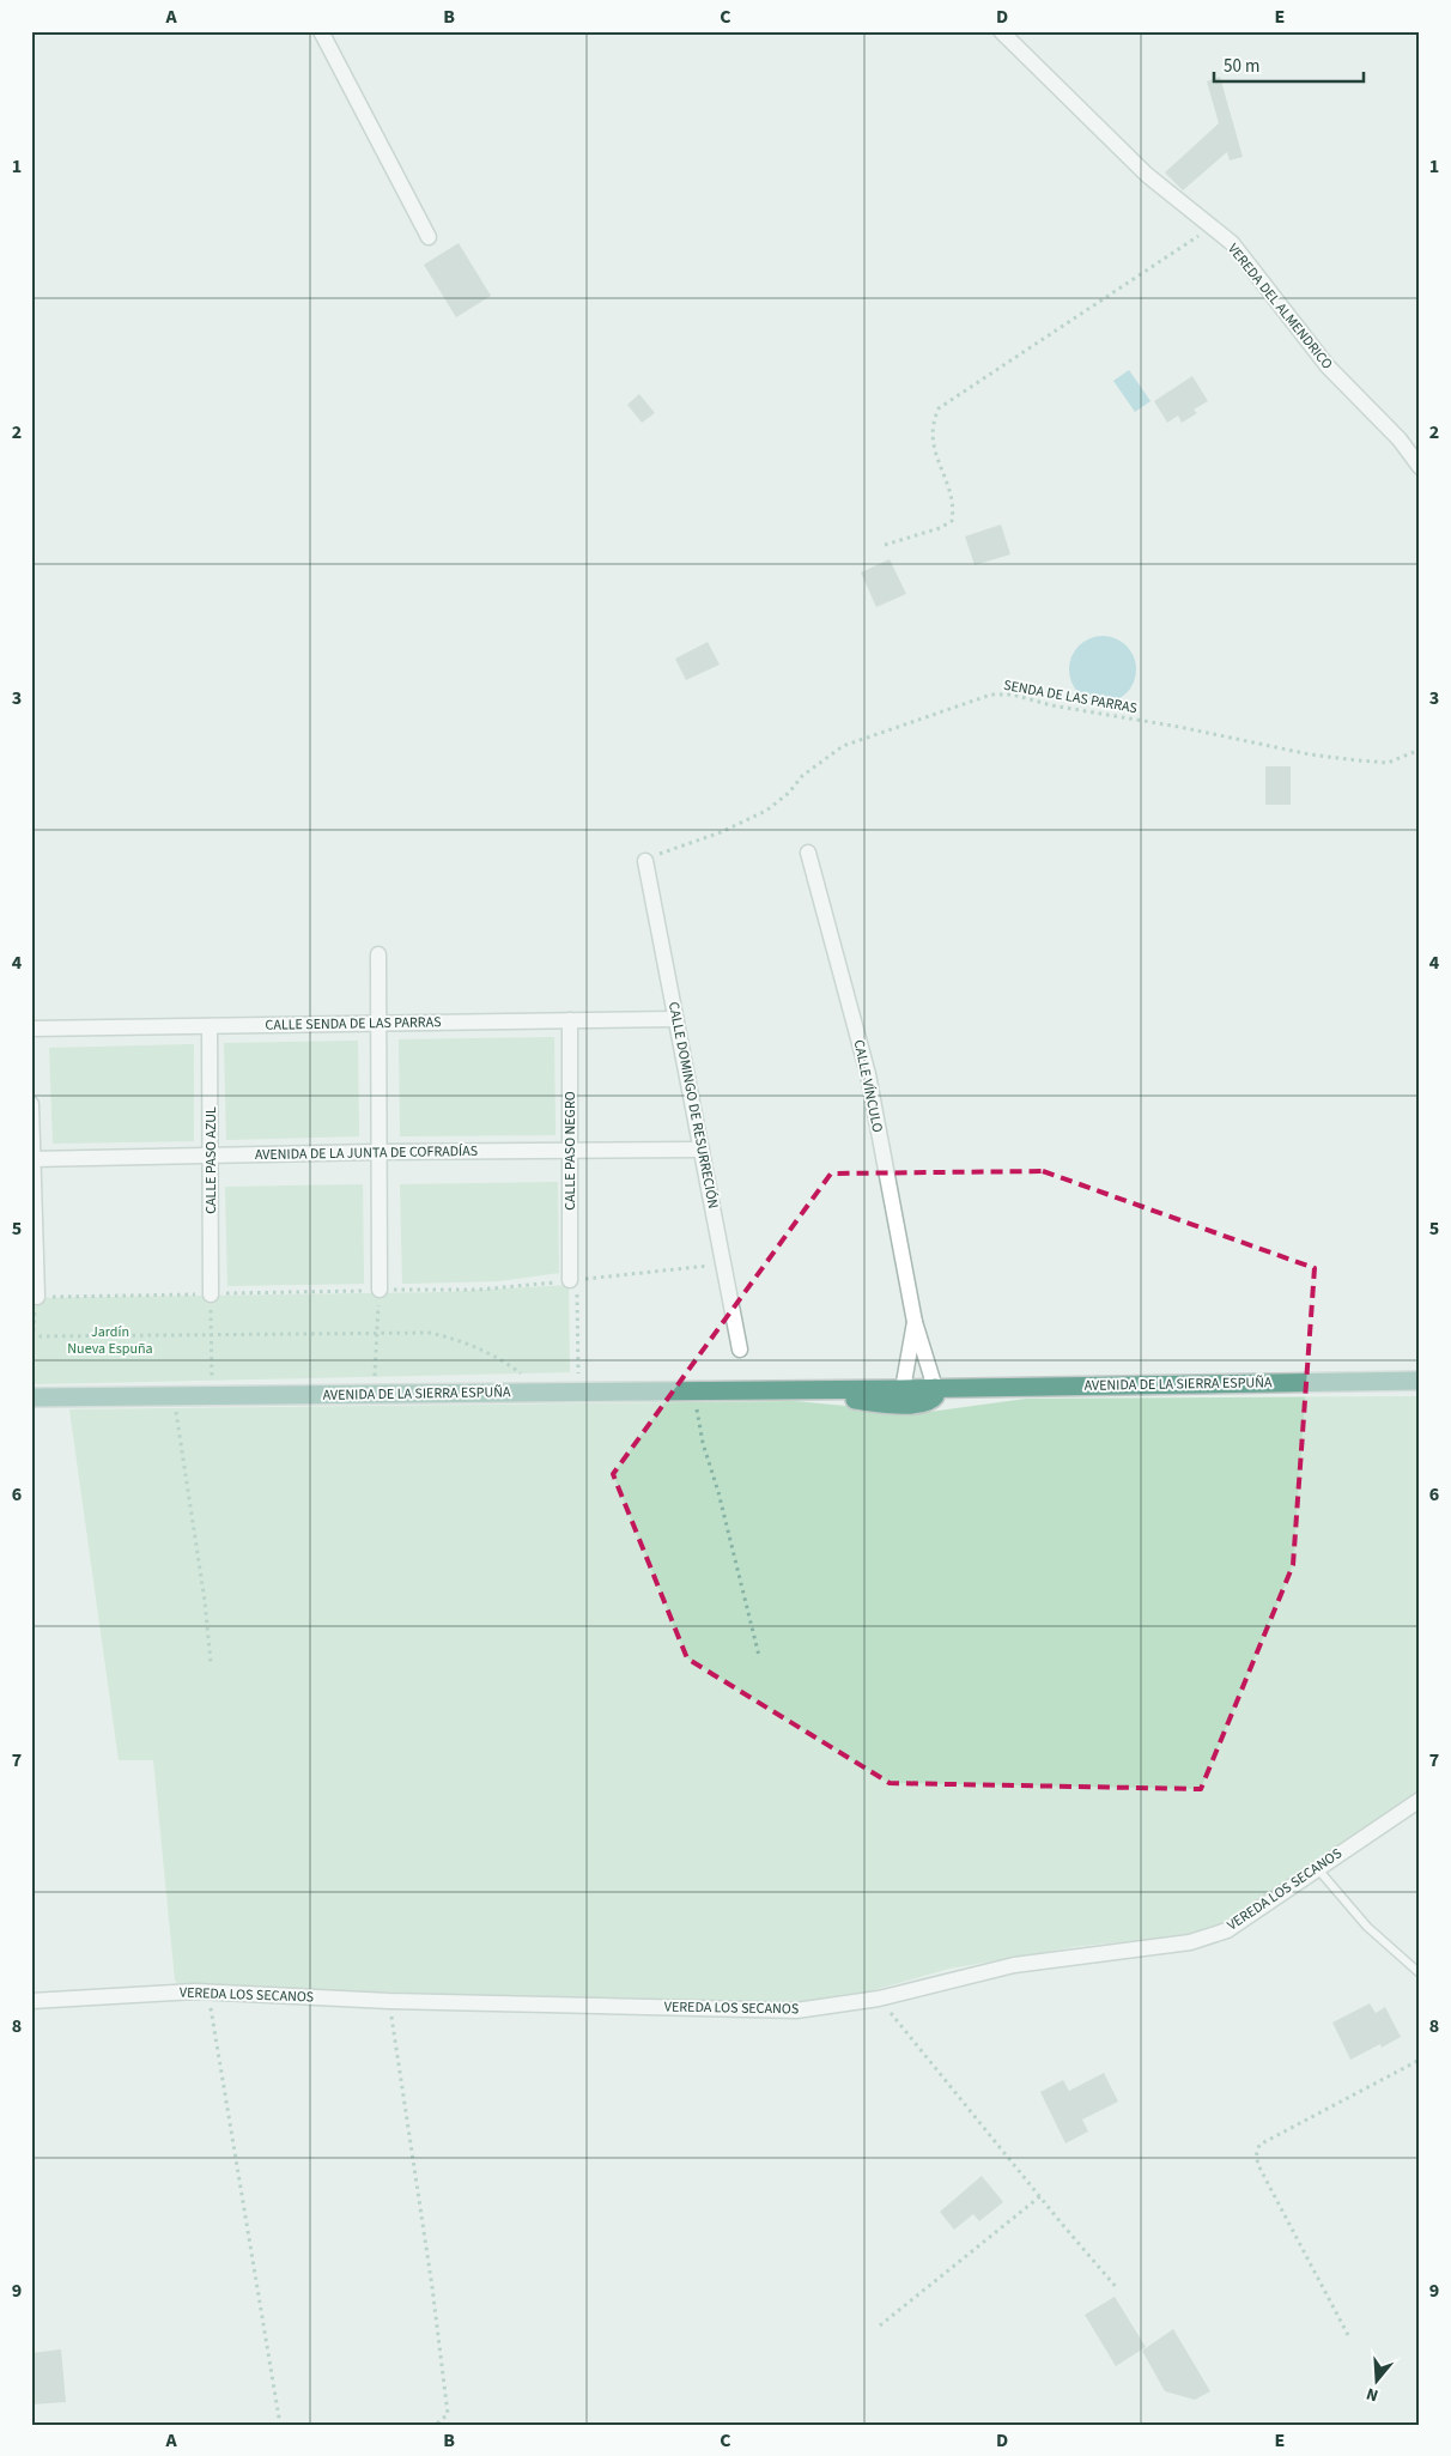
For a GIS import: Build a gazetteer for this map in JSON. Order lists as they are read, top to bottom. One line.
{"streets":{"main road":["AVENIDA DE LA SIERRA ESPUÑA"],"street":["VEREDA DEL ALMENDRICO","CALLE SENDA DE LAS PARRAS","CALLE VÍNCULO","CALLE DOMINGO DE RESURRECIÓN","CALLE PASO NEGRO","AVENIDA DE LA JUNTA DE COFRADÍAS","CALLE PASO AZUL","VEREDA LOS SECANOS"],"path":["SENDA DE LAS PARRAS"]},"crossings":[["SENDA DE LAS PARRAS","CALLE DOMINGO DE RESURRECIÓN"],["CALLE SENDA DE LAS PARRAS","CALLE DOMINGO DE RESURRECIÓN"],["CALLE SENDA DE LAS PARRAS","CALLE PASO NEGRO"],["CALLE SENDA DE LAS PARRAS","CALLE PASO AZUL"],["CALLE VÍNCULO","AVENIDA DE LA SIERRA ESPUÑA"],["CALLE DOMINGO DE RESURRECIÓN","AVENIDA DE LA JUNTA DE COFRADÍAS"],["CALLE PASO NEGRO","AVENIDA DE LA JUNTA DE COFRADÍAS"],["AVENIDA DE LA JUNTA DE COFRADÍAS","CALLE PASO AZUL"]],"parks":["Jardín Nueva Espuña"],"scale_bar":"50 m","north":"bottom","grid":{"columns":["A","B","C","D","E"],"rows":["1","2","3","4","5","6","7","8","9"]}}
